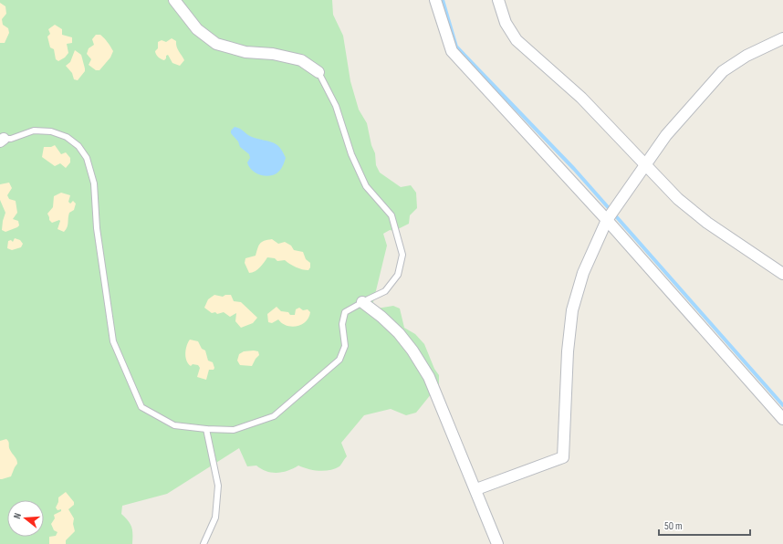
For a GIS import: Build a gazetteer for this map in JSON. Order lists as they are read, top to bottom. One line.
{"scale_bar":"50 m","north":"left"}
